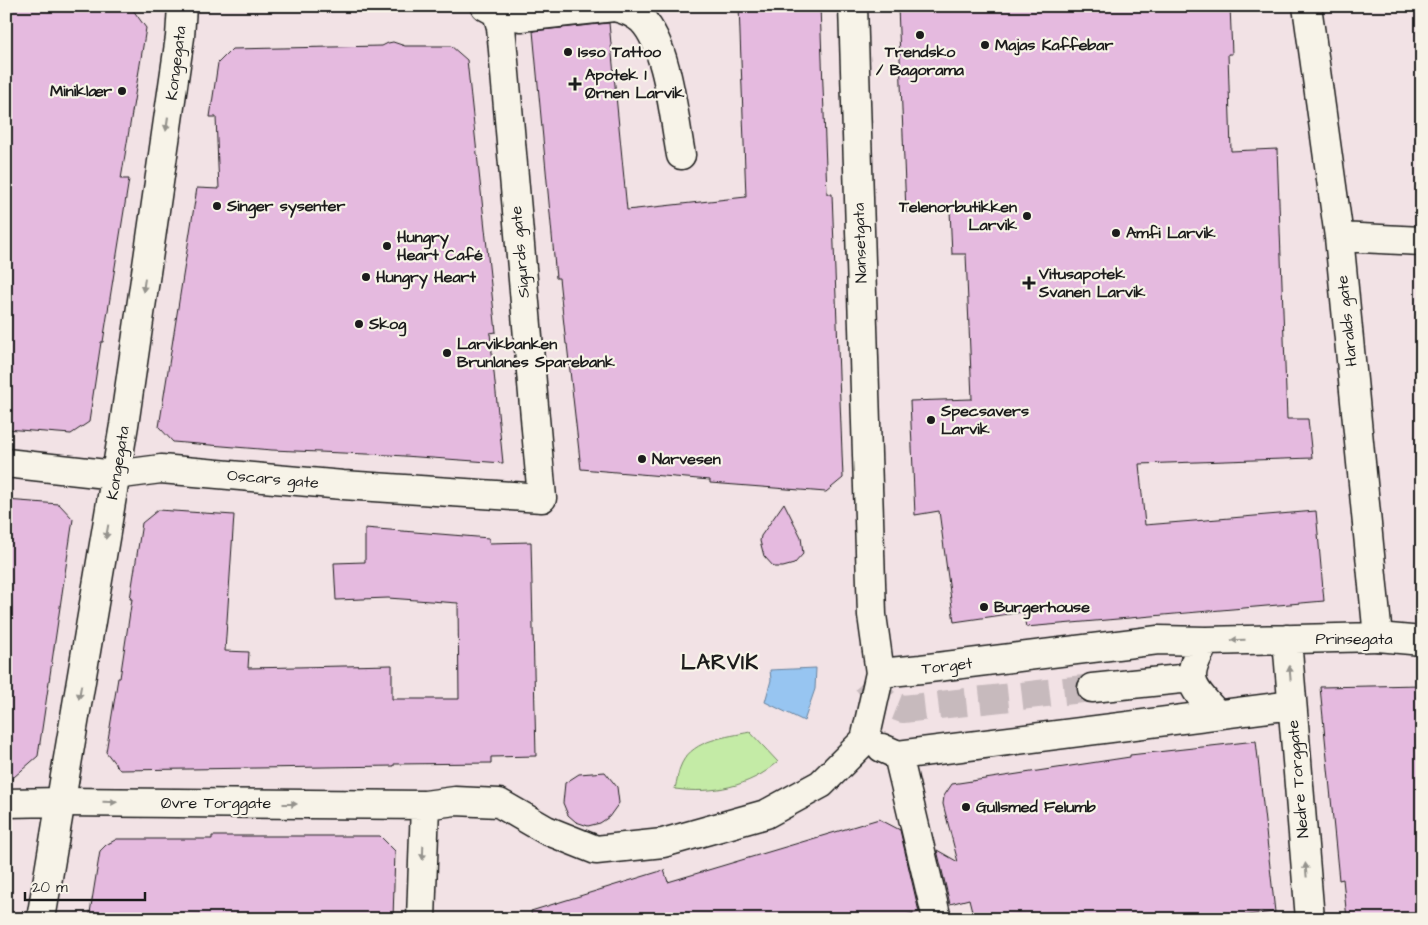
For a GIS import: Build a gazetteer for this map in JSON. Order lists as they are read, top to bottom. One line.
{"streets":{"street":["Kongegata","Nansetgata","Sigurds gate","Haralds gate","Oscars gate","Prinsegata","Torget","Nedre Torggate","Øvre Torggate"]},"crossings":[["Kongegata","Oscars gate"],["Kongegata","Øvre Torggate"],["Nansetgata","Torget"],["Sigurds gate","Oscars gate"],["Haralds gate","Prinsegata"],["Prinsegata","Torget"],["Prinsegata","Nedre Torggate"],["Torget","Nedre Torggate"]],"one_way":["Kongegata","Nedre Torggate","Øvre Torggate"],"districts":["LARVIK"],"places":{"other":["Trendsko / Bagorama","Majas Kaffebar","Isso Tattoo","Miniklær","Singer sysenter","Telenorbutikken Larvik","Amfi Larvik","Hungry Heart Café","Hungry Heart","Skog","Larvikbanken Brunlanes Sparebank","Specsavers Larvik","Narvesen","Burgerhouse","Gullsmed Felumb"],"health":["Apotek 1 Ørnen Larvik","Vitusapotek Svanen Larvik"]},"scale_bar":"20 m"}
